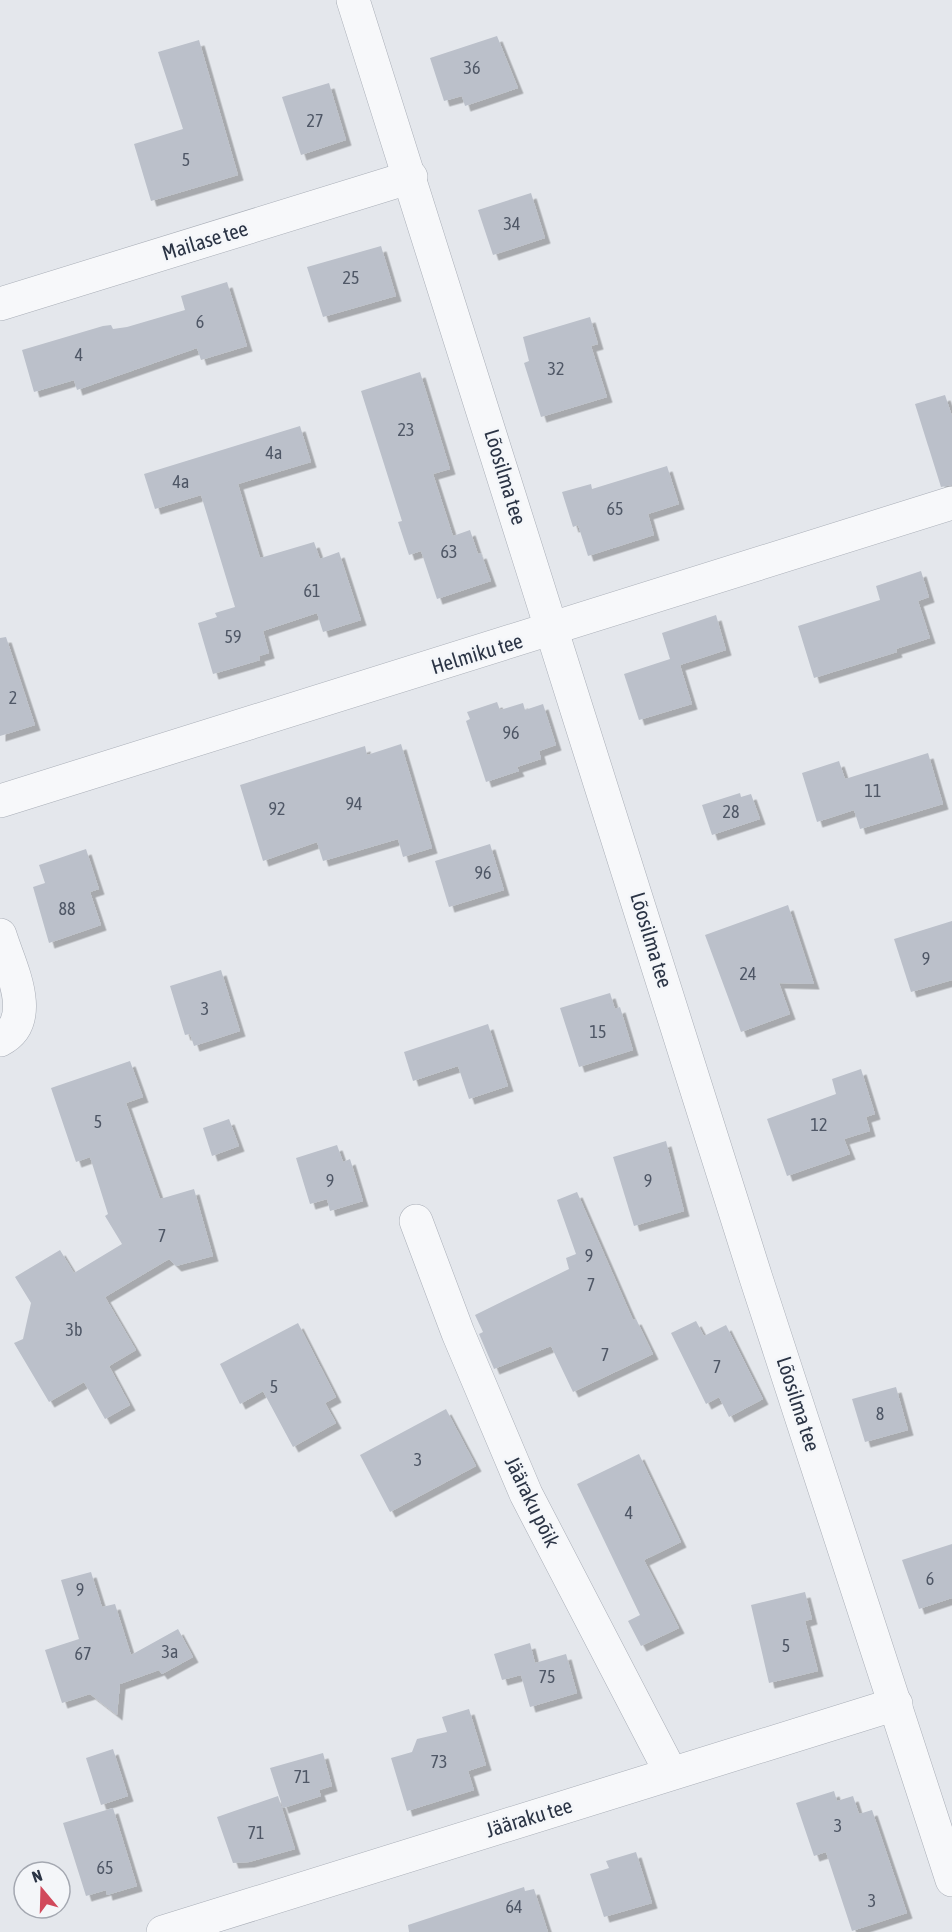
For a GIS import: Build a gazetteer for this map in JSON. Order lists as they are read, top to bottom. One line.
{"streets":{"street":["Mailase tee","Lõosilma tee","Helmiku tee","Jääraku põik","Jääraku tee"]},"crossings":[["Mailase tee","Lõosilma tee"],["Lõosilma tee","Helmiku tee"],["Lõosilma tee","Jääraku tee"],["Jääraku põik","Jääraku tee"]],"house_numbers":["36","27","5","34","25","6","4","32","23","4a","4a","65","63","61","59","2","96","11","94","92","28","96","88","9","24","3","15","5","12","9","9","7","9","7","3b","7","7","5","8","3","4","6","9","5","3a","67","75","73","71","3","71","65","3","64"],"north":"top"}
